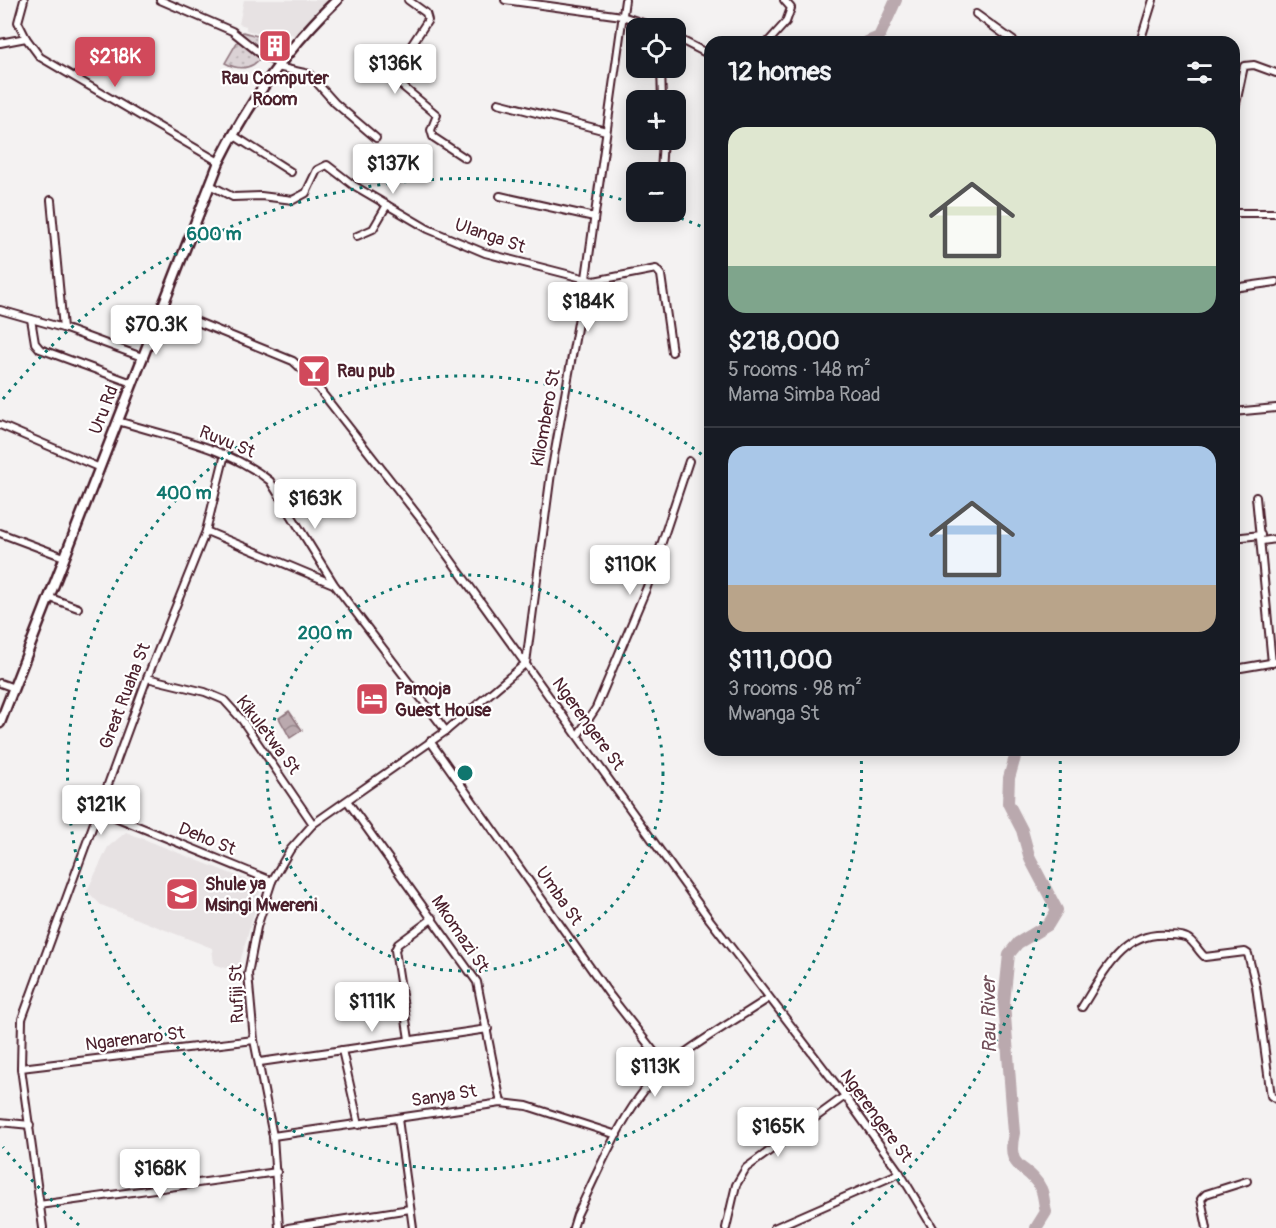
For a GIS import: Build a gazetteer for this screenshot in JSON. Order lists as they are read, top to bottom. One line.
{"streets":{"street":["Ulanga St","Uru Rd","Kilombero St","Ruvu St","Great Ruaha St","Ngerengere St","Kikuletwa St","Deho St","Umba St","Mkomazi St","Rufiji St","Ngarenaro St","Sanya St"]},"crossings":[["Ulanga St","Uru Rd"],["Ulanga St","Kilombero St"],["Uru Rd","Ruvu St"],["Uru Rd","Ngerengere St"],["Kilombero St","Ngerengere St"],["Kilombero St","Rufiji St"],["Ruvu St","Great Ruaha St"],["Ruvu St","Rufiji St"],["Great Ruaha St","Kikuletwa St"],["Great Ruaha St","Deho St"],["Great Ruaha St","Ngarenaro St"],["Ngerengere St","Rufiji St"],["Kikuletwa St","Rufiji St"],["Deho St","Rufiji St"],["Umba St","Rufiji St"],["Mkomazi St","Rufiji St"],["Mkomazi St","Sanya St"],["Rufiji St","Ngarenaro St"],["Rufiji St","Sanya St"]],"water":["Rau River"],"places":{"building":["Rau Computer Room"],"bar":["Rau pub"],"hotel":["Pamoja Guest House"],"school or university":["Shule ya Msingi Mwereni"]},"page":{"map_buttons":["+","−"],"heading":"12 homes","price":["$218K","$136K","$137K","$184K","$70.3K","$163K","$110K","$121K","$111K","$113K","$165K","$168K"],"list":[{"name":"$218,000","note":"5 rooms · 148 m² · Mama Simba Road"},{"name":"$111,000","note":"3 rooms · 98 m² · Mwanga St"}]},"rings":["600 m","400 m","200 m"]}
